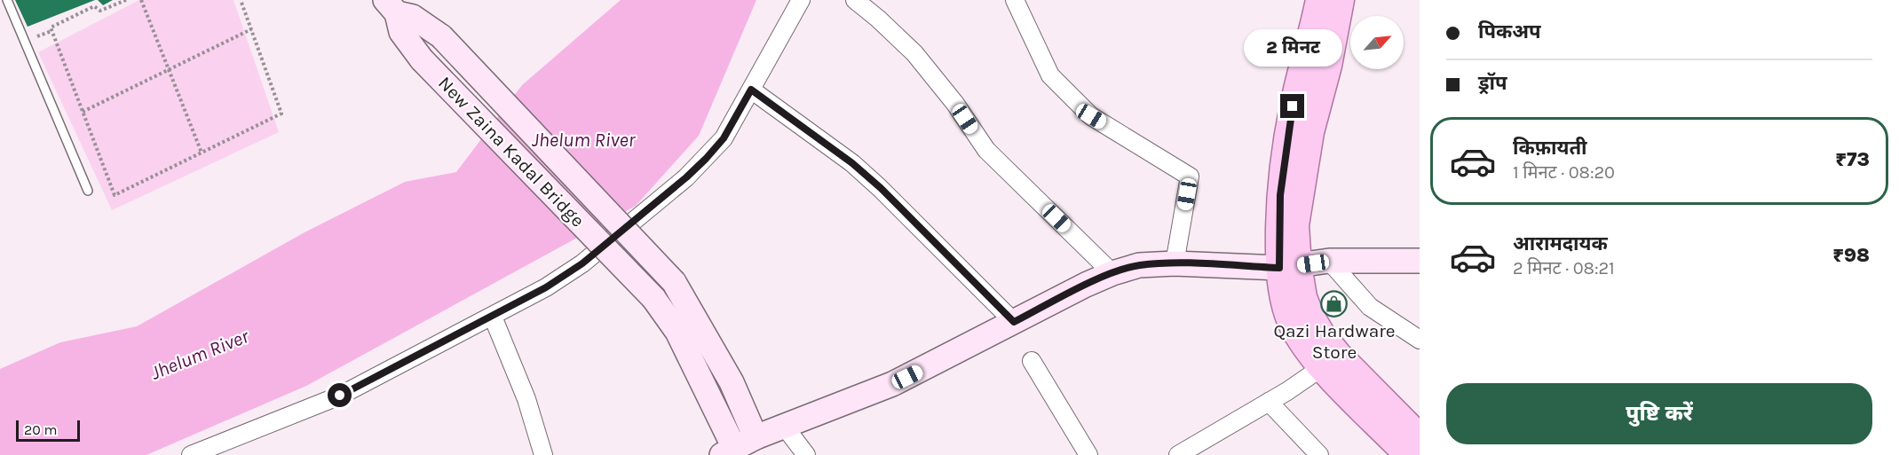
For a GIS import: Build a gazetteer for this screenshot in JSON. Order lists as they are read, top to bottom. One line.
{"streets":{"street":["New Zaina Kadal Bridge"]},"water":["Jhelum River"],"places":{"shop":["Qazi Hardware Store"]},"scale_bar":"20 m","north":"top right","page":{"banner":["पिकअप","ड्रॉप"],"bubble":"2 मिनट","list":[{"name":"किफ़ायती","note":"1 मिनट · 08:20","value":"₹73"},{"name":"आरामदायक","note":"2 मिनट · 08:21","value":"₹98"}],"buttons":"पुष्टि करें","scale":"20 m"}}
